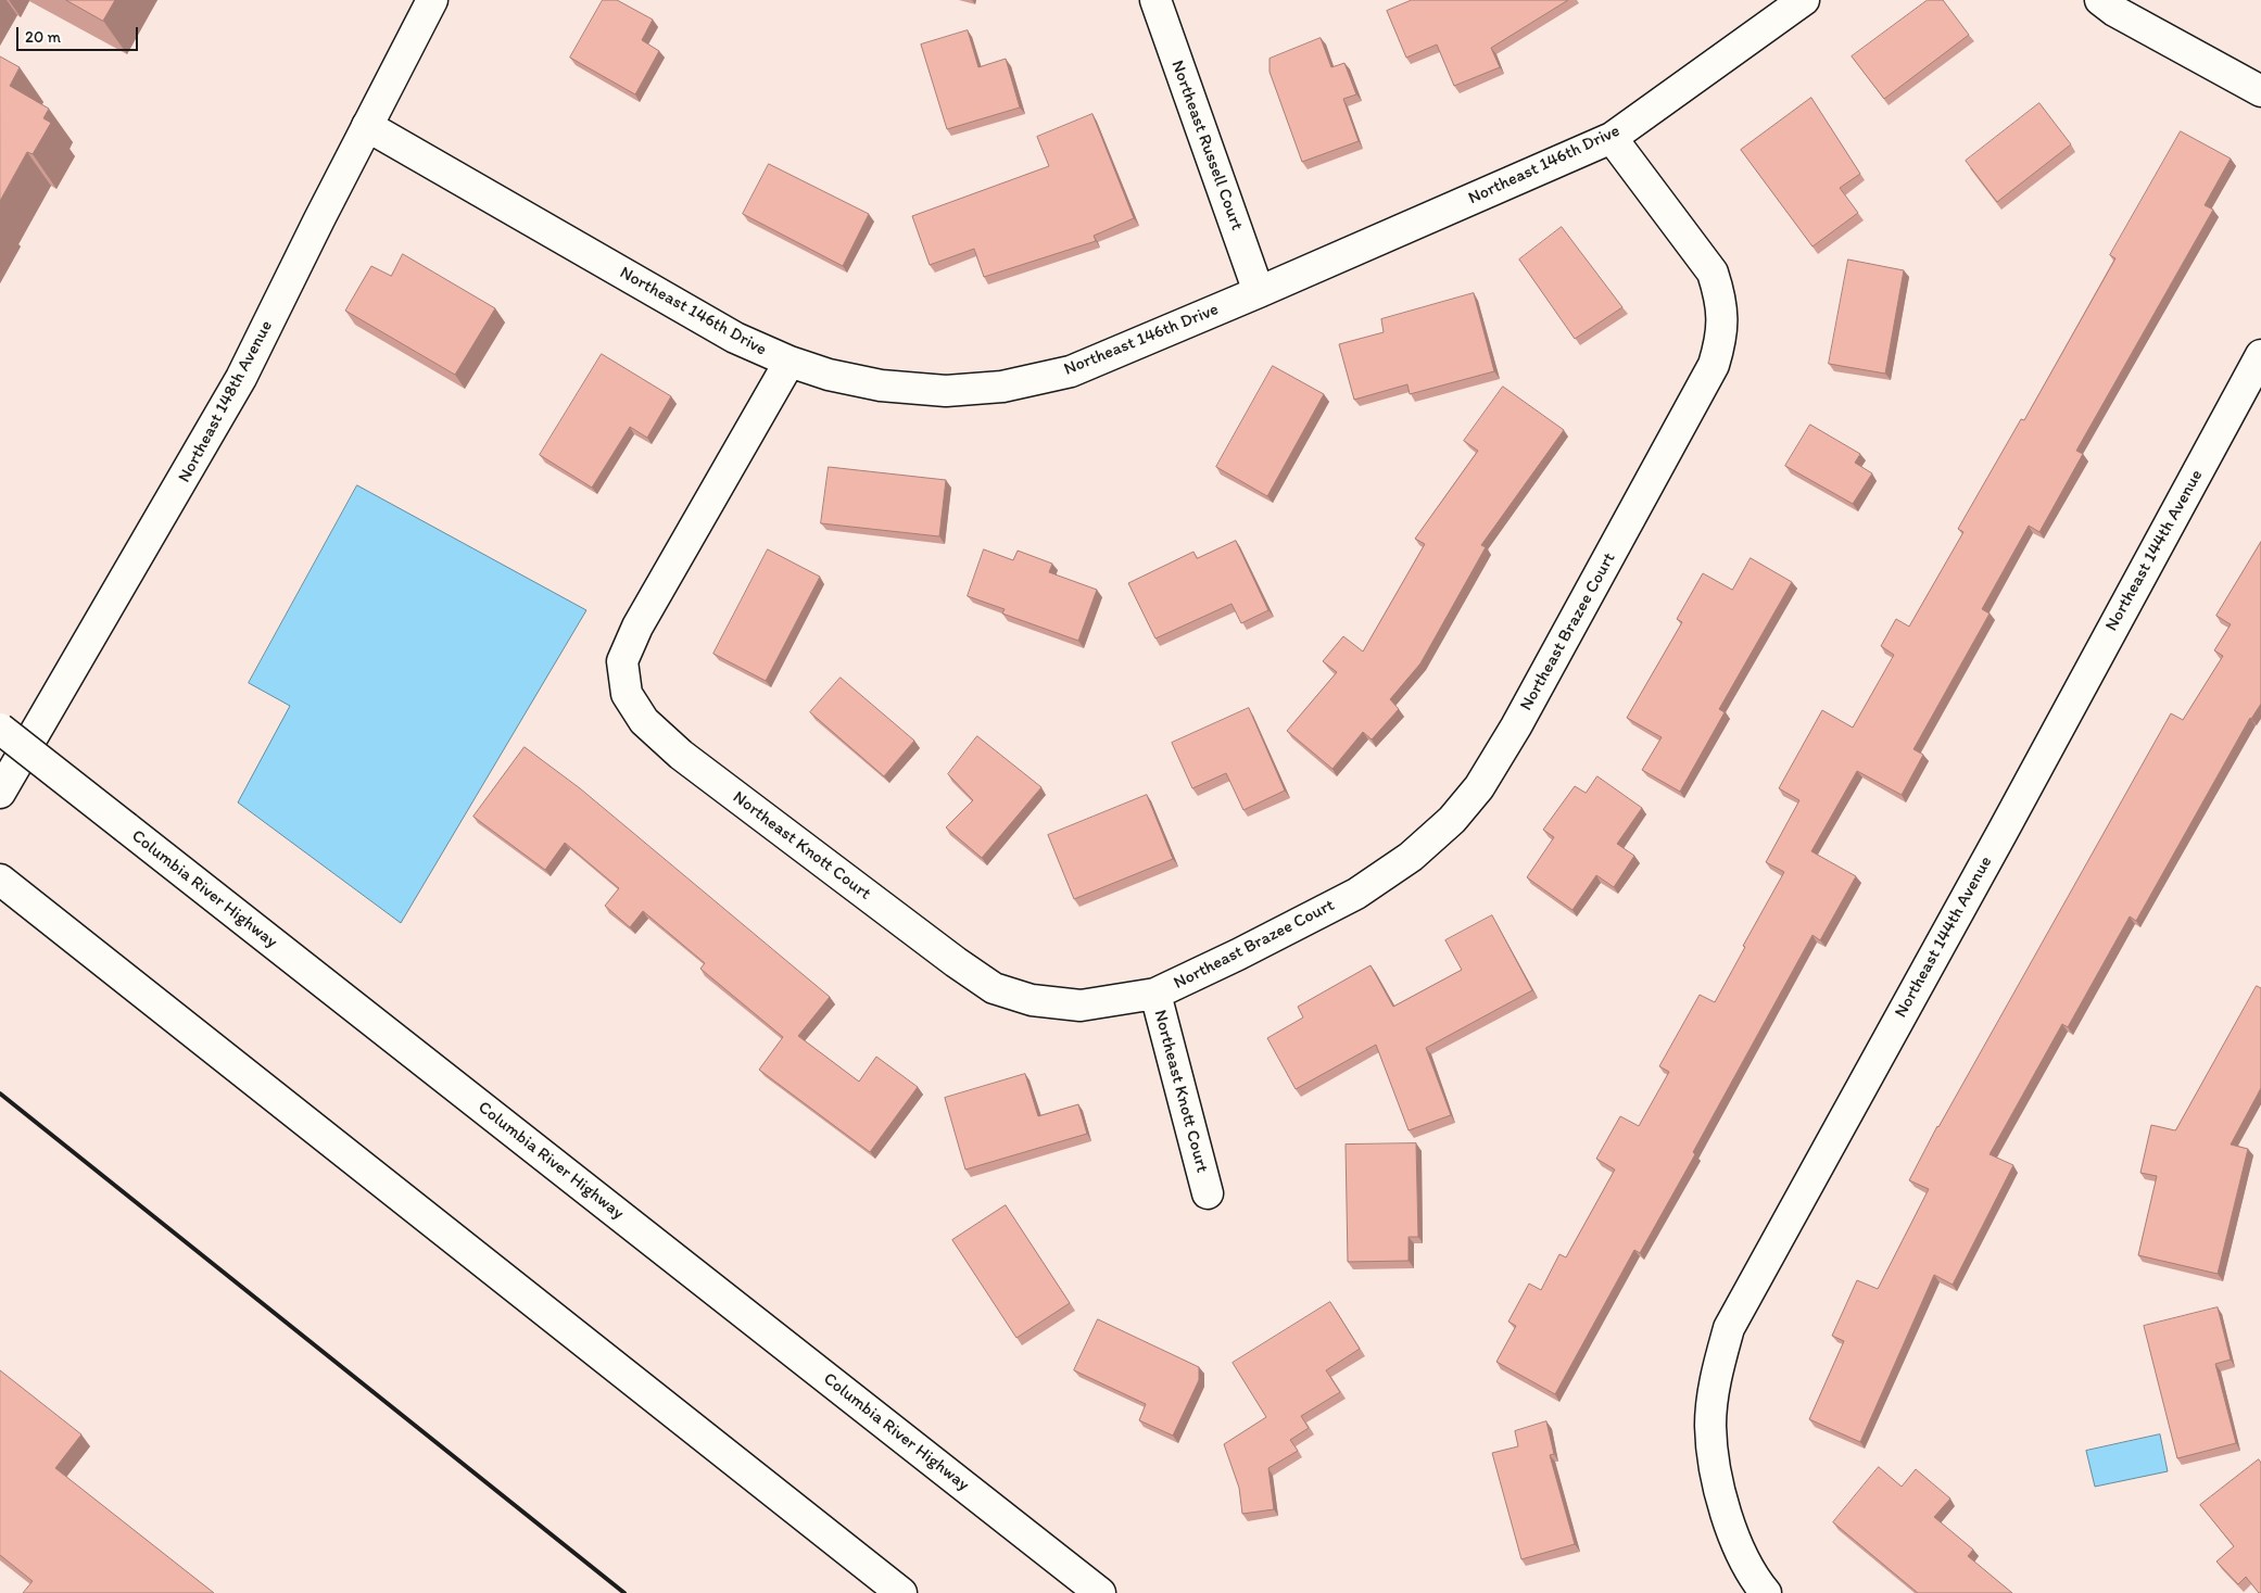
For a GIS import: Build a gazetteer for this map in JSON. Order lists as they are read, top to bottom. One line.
{"streets":{"main road":["Northeast Russell Court","Northeast 146th Drive","Northeast 148th Avenue","Northeast 144th Avenue","Northeast Brazee Court","Northeast Knott Court","Columbia River Highway"]},"crossings":[["Northeast Russell Court","Northeast 146th Drive"],["Northeast 146th Drive","Northeast 148th Avenue"],["Northeast 146th Drive","Northeast Brazee Court"],["Northeast 146th Drive","Northeast Knott Court"],["Northeast Brazee Court","Northeast Knott Court"]],"scale_bar":"20 m"}
